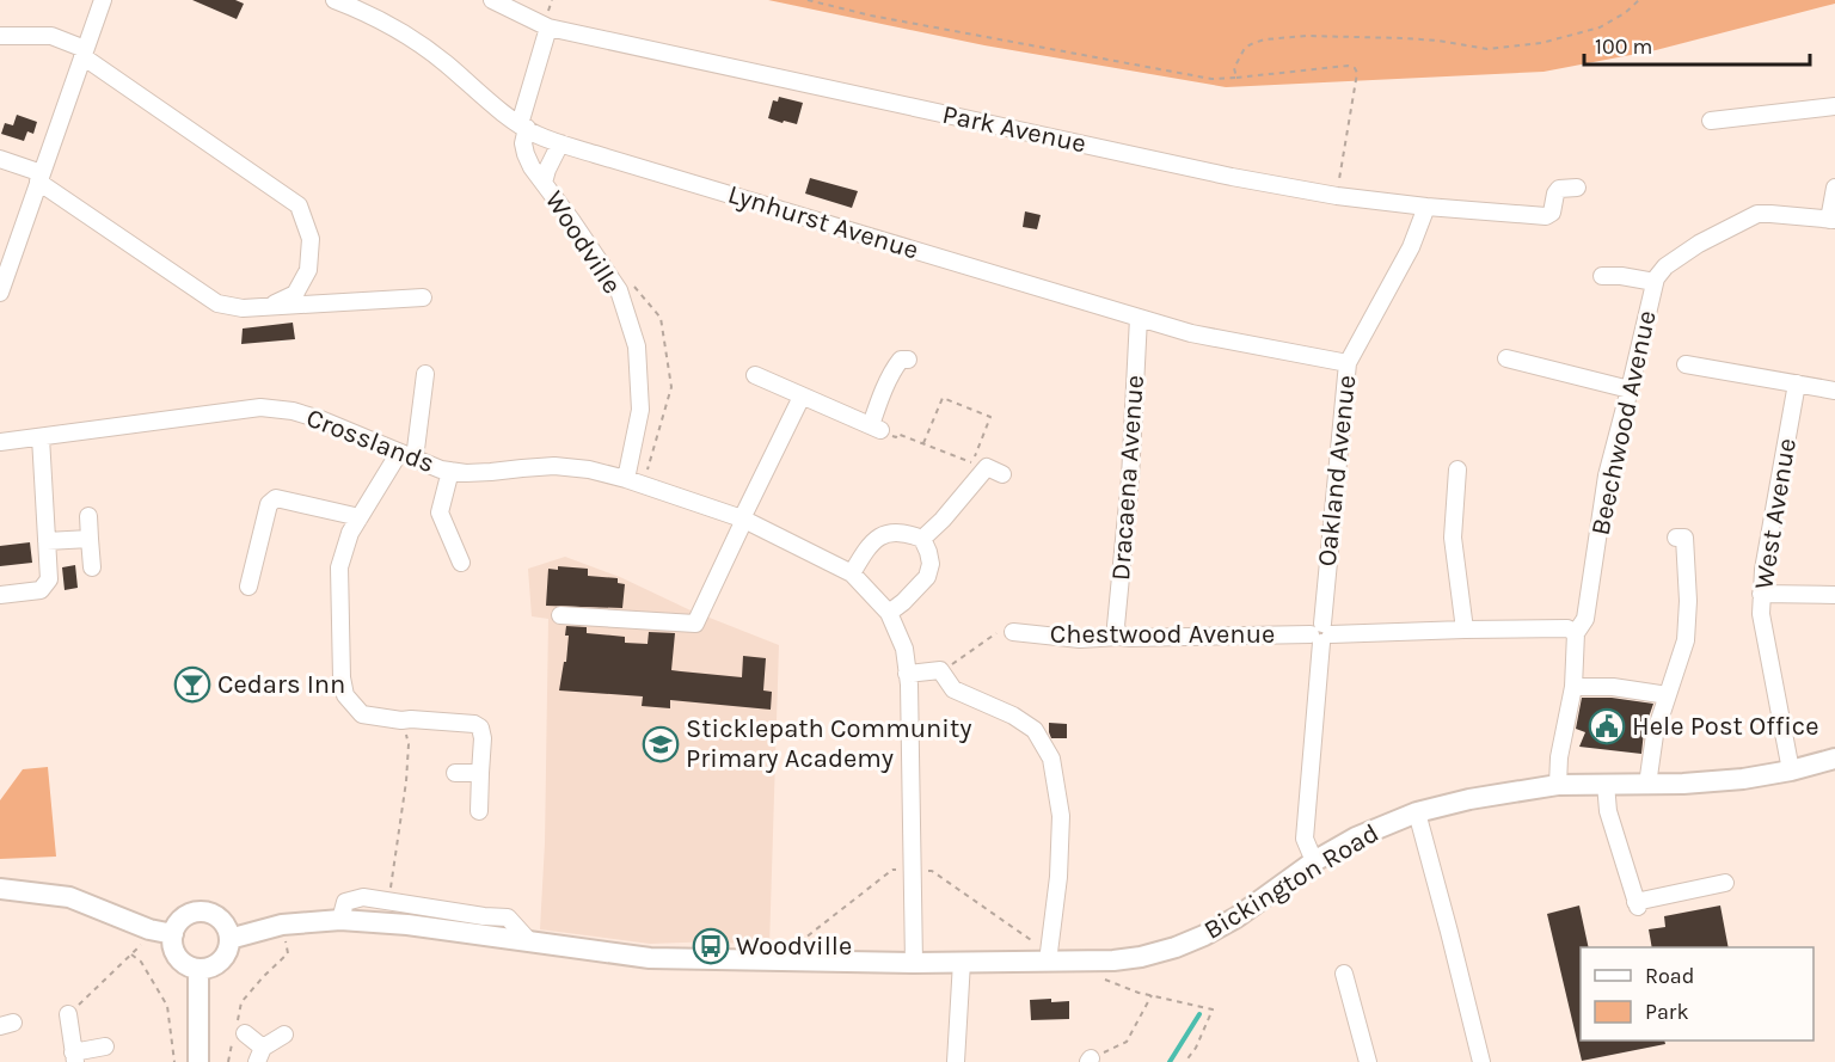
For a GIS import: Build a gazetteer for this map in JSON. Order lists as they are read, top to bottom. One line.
{"streets":{"main road":["Bickington Road"],"street":["Park Avenue","Lynhurst Avenue","Woodville","Beechwood Avenue","Crosslands","Oakland Avenue","Dracaena Avenue","West Avenue","Chestwood Avenue"]},"crossings":[["Park Avenue","Oakland Avenue"],["Lynhurst Avenue","Woodville"],["Lynhurst Avenue","Oakland Avenue"],["Lynhurst Avenue","Dracaena Avenue"],["Woodville","Crosslands"],["Beechwood Avenue","Chestwood Avenue"],["Oakland Avenue","Chestwood Avenue"],["Oakland Avenue","Bickington Road"],["Dracaena Avenue","Chestwood Avenue"],["West Avenue","Bickington Road"]],"places":{"bar":["Cedars Inn"],"public building":["Hele Post Office"],"school or university":["Sticklepath Community Primary Academy"],"bus stop":["Woodville"]},"legend":["Road","Park"],"scale_bar":"100 m"}
